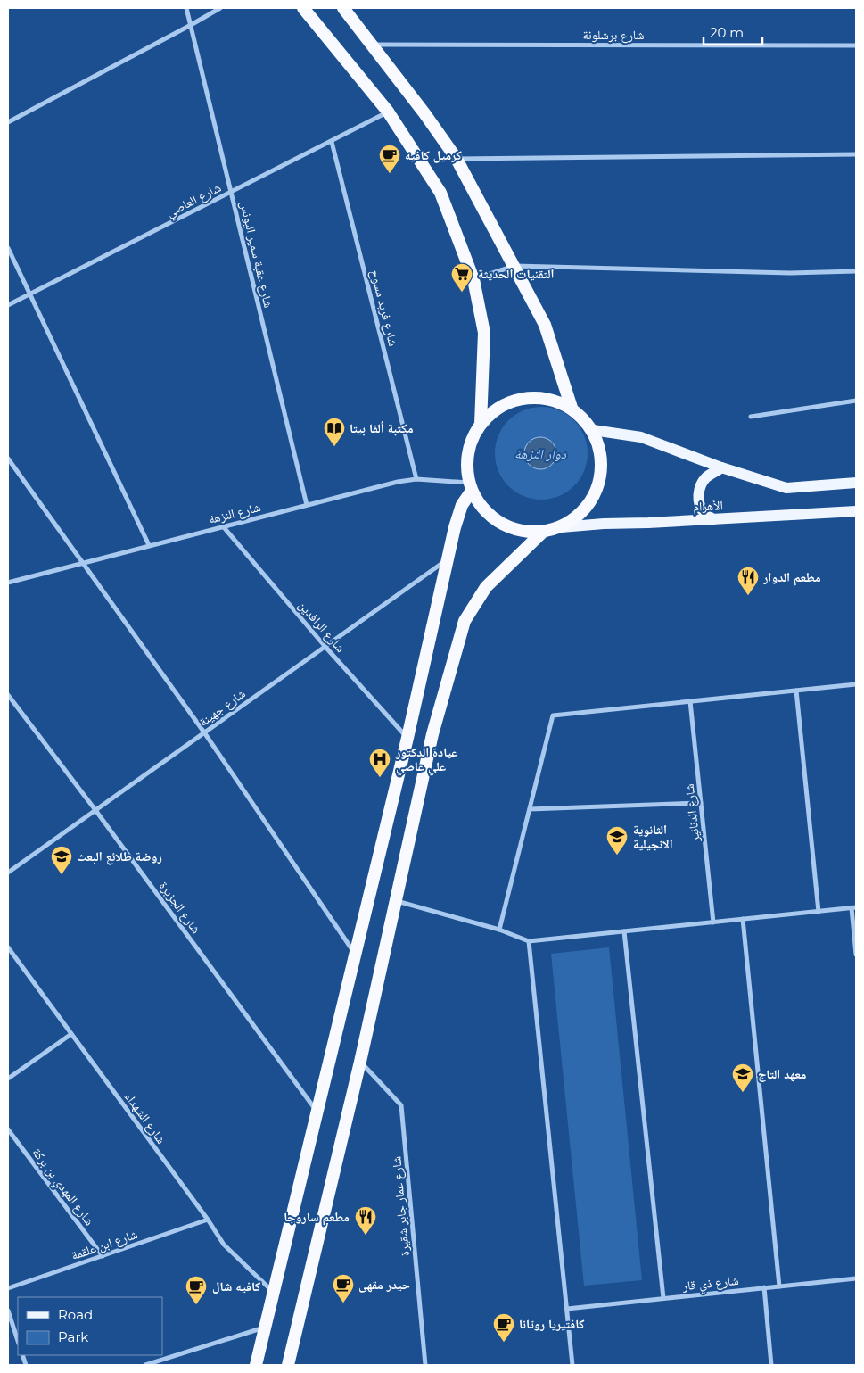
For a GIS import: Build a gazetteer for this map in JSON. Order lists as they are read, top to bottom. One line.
{"streets":{"main road":["الأهرام"],"street":["شارع برشلونة","شارع العاصي","شارع عقبة سمير اليونس","شارع فريد مسوح","شارع النزهة","شارع الرافدين","شارع جهينة","شارع الدنانير","شارع الجزيرة","شارع الشهداء","شارع المهدي بن بركة","شارع عمار جابر شقيرة","شارع ابن علقمة","شارع ذي قار"]},"crossings":[["شارع العاصي","شارع عقبة سمير اليونس"],["شارع العاصي","شارع فريد مسوح"],["شارع عقبة سمير اليونس","شارع النزهة"],["شارع فريد مسوح","شارع النزهة"],["الأهرام","شارع النزهة"],["شارع النزهة","شارع الرافدين"],["شارع الرافدين","شارع جهينة"],["شارع جهينة","شارع الجزيرة"],["شارع الشهداء","شارع ابن علقمة"],["شارع المهدي بن بركة","شارع ابن علقمة"]],"water":["دوار النزهة"],"places":{"cafe":["كرميل كافيه","حيدر مقهى","كافيه شال","كافتيريا روتانا"],"supermarket":["التقنيات الحديثة"],"library":["مكتبة ألفا بيتا"],"restaurant":["مطعم الدوار","مطعم ساروجا"],"hospital":["عيادة الدكتور علي عاصي"],"school or university":["الثانوية الانجيلية","روضة طلائع البعث","معهد التاج"]},"legend":["Road","Park"],"scale_bar":"20 m"}
